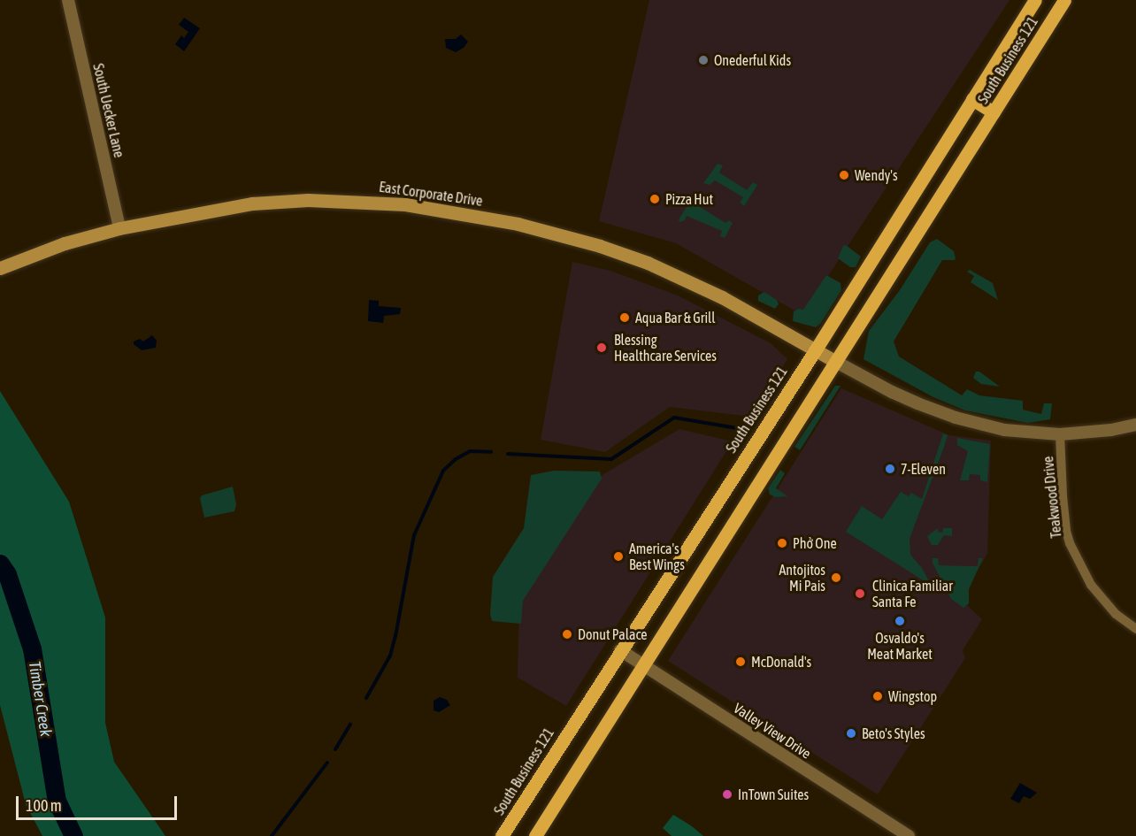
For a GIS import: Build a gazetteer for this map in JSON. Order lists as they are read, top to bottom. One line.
{"streets":{"main road":["South Business 121","East Corporate Drive"],"street":["South Uecker Lane","Teakwood Drive","Valley View Drive"]},"crossings":[["South Business 121","East Corporate Drive"],["South Business 121","Valley View Drive"],["South Uecker Lane","East Corporate Drive"]],"water":["Timber Creek"],"places":["Onederful Kids","Wendy's","Pizza Hut","Aqua Bar & Grill","Blessing Healthcare Services","7-Eleven","Phở One","America's Best Wings","Antojitos Mi Pais","Clinica Familiar Santa Fe","Osvaldo's Meat Market","Donut Palace","McDonald's","Wingstop","Beto's Styles","InTown Suites"],"scale_bar":"100 m"}
